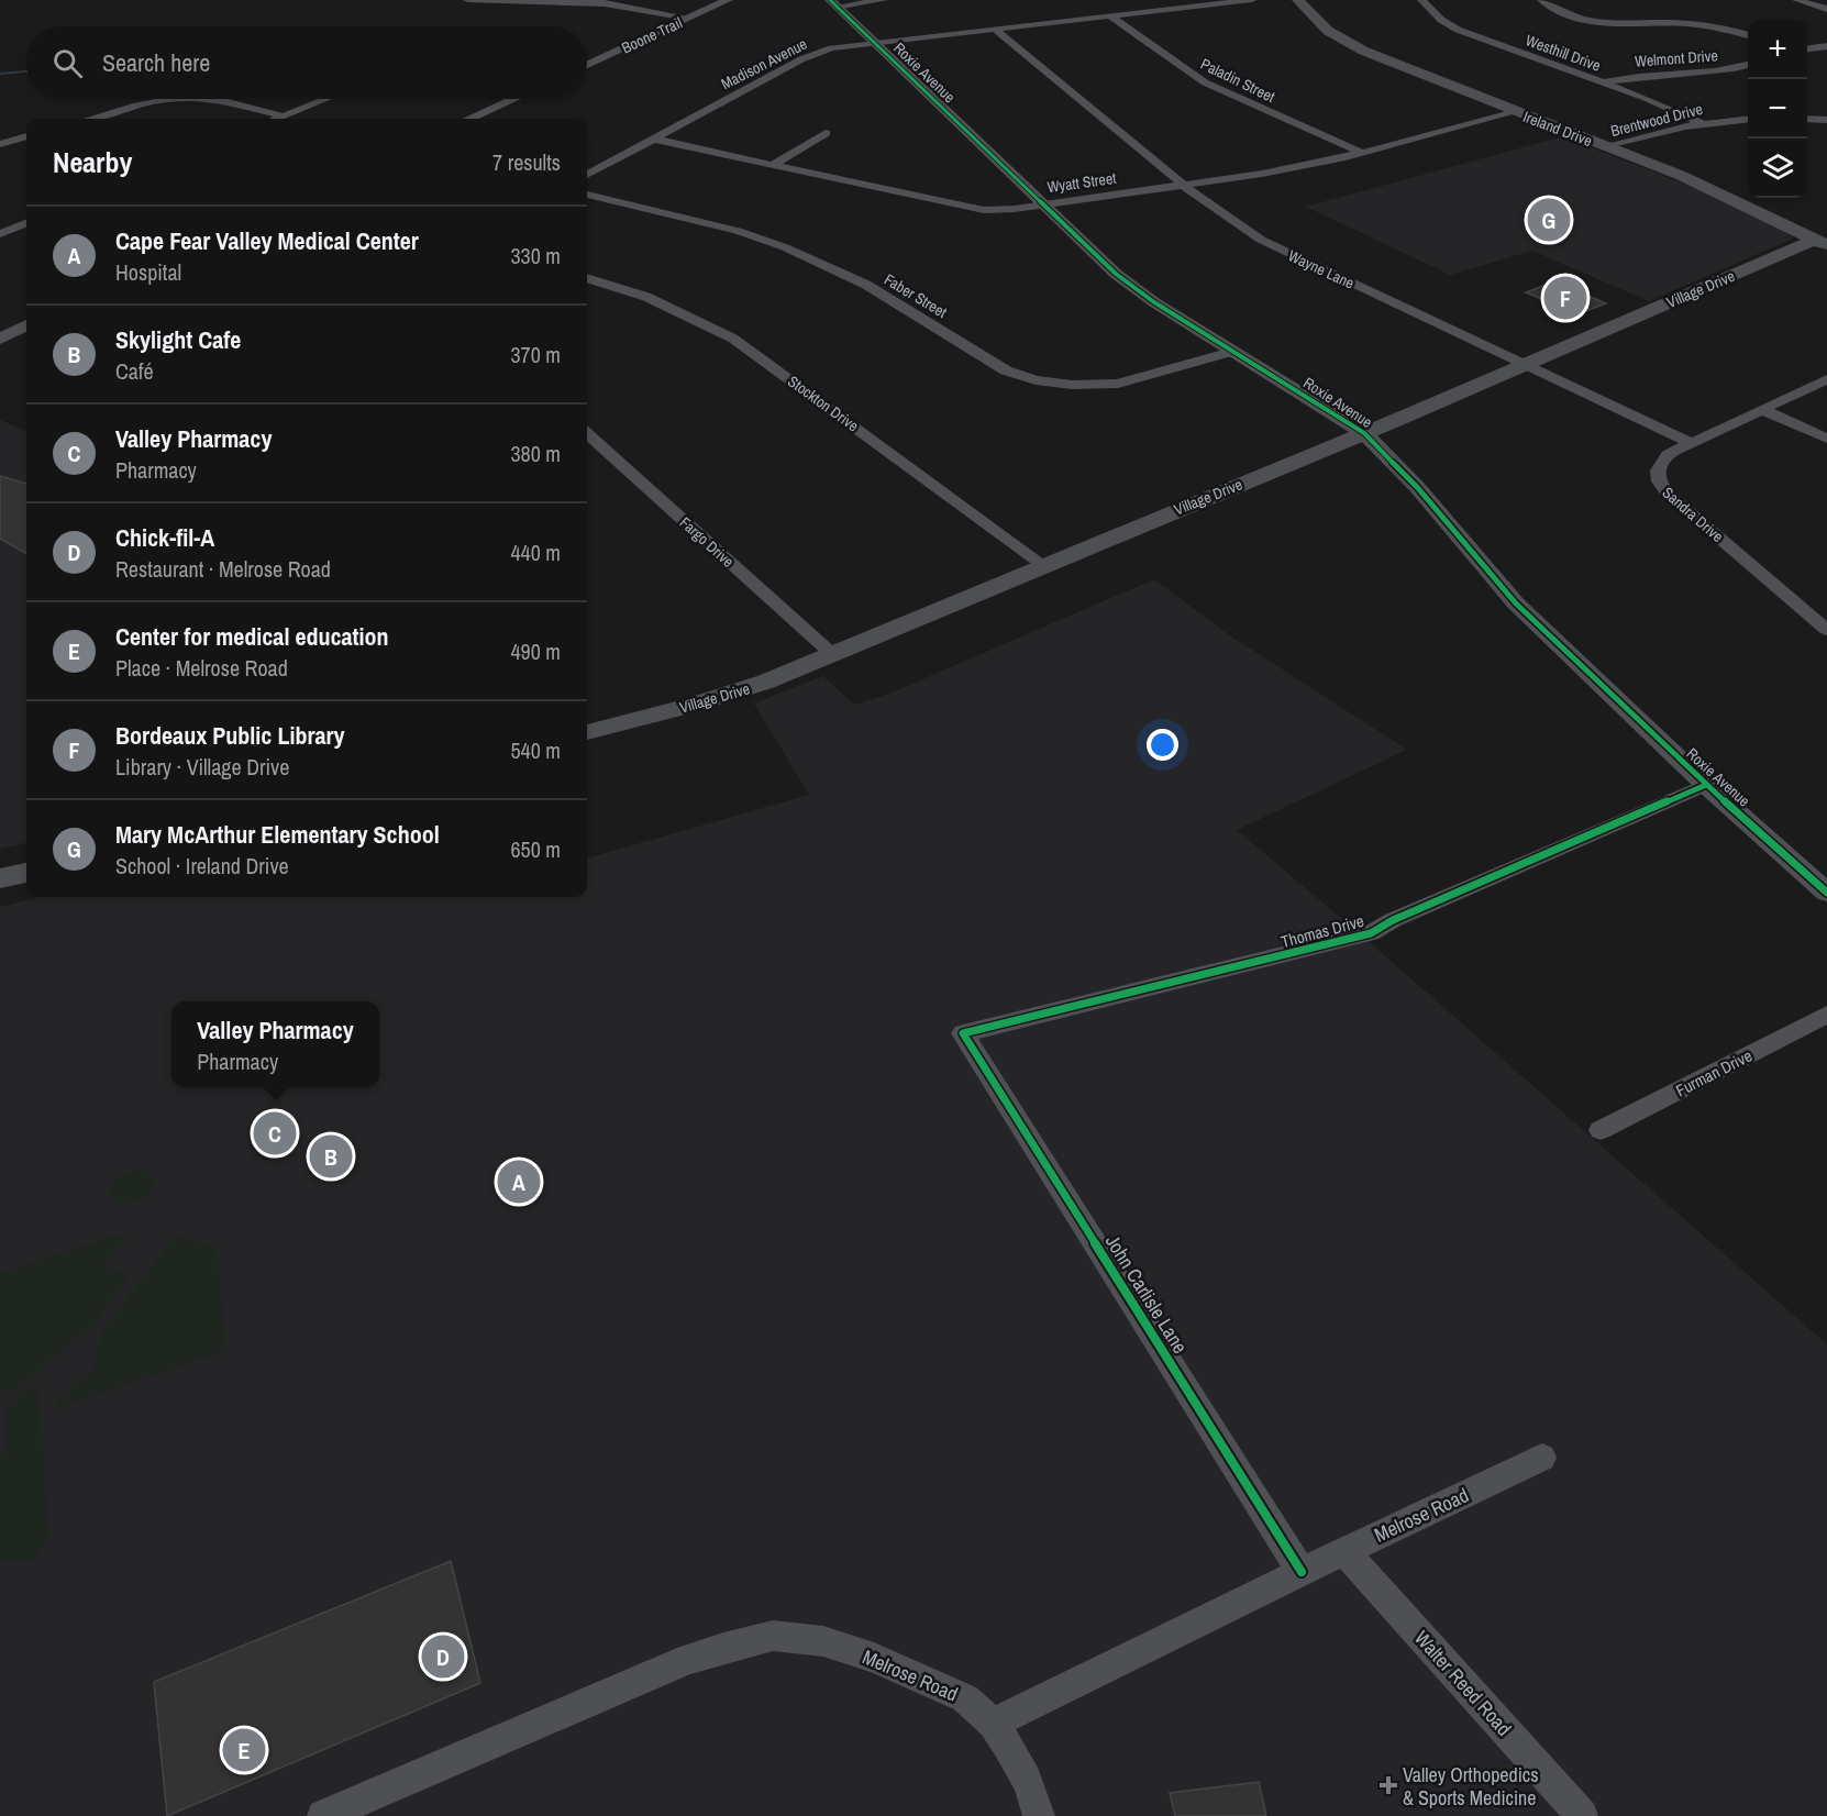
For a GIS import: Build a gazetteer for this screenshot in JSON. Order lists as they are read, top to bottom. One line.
{"streets":{"main road":["Ireland Drive","Village Drive"],"street":["Boone Trail","Westhill Drive","Welmont Drive","Madison Avenue","Roxie Avenue","Paladin Street","Brentwood Drive","Wyatt Street","Wayne Lane","Faber Street","Stockton Drive","Sandra Drive","Fargo Drive","Thomas Drive","Furman Drive","John Carlisle Lane","Melrose Road","Walter Reed Road"]},"crossings":[["Westhill Drive","Welmont Drive"],["Westhill Drive","Brentwood Drive"],["Madison Avenue","Roxie Avenue"],["Madison Avenue","Paladin Street"],["Madison Avenue","Wyatt Street"],["Madison Avenue","Wayne Lane"],["Roxie Avenue","Wyatt Street"],["Roxie Avenue","Village Drive"],["Roxie Avenue","Faber Street"],["Roxie Avenue","Thomas Drive"],["Paladin Street","Wyatt Street"],["Brentwood Drive","Ireland Drive"],["Ireland Drive","Wyatt Street"],["Ireland Drive","Village Drive"],["Wyatt Street","Wayne Lane"],["Wayne Lane","Village Drive"],["Wayne Lane","Sandra Drive"],["Village Drive","Stockton Drive"],["Village Drive","Fargo Drive"],["Thomas Drive","John Carlisle Lane"],["John Carlisle Lane","Melrose Road"],["Melrose Road","Walter Reed Road"]],"places":{"health":["Valley Orthopedics & Sports Medicine"]},"page":{"map_buttons":["+","−"],"search":"Search here","heading":["Nearby","7 results"],"pins":["G","F","C","B","A","D","E"],"list":[{"mark":"A","name":"Cape Fear Valley Medical Center","note":"Hospital","value":"330 m"},{"mark":"B","name":"Skylight Cafe","note":"Café","value":"370 m"},{"mark":"C","name":"Valley Pharmacy","note":"Pharmacy","value":"380 m"},{"mark":"D","name":"Chick-fil-A","note":"Restaurant · Melrose Road","value":"440 m"},{"mark":"E","name":"Center for medical education","note":"Place · Melrose Road","value":"490 m"},{"mark":"F","name":"Bordeaux Public Library","note":"Library · Village Drive","value":"540 m"},{"mark":"G","name":"Mary McArthur Elementary School","note":"School · Ireland Drive","value":"650 m"}],"popup":["Valley Pharmacy","Pharmacy"]}}
